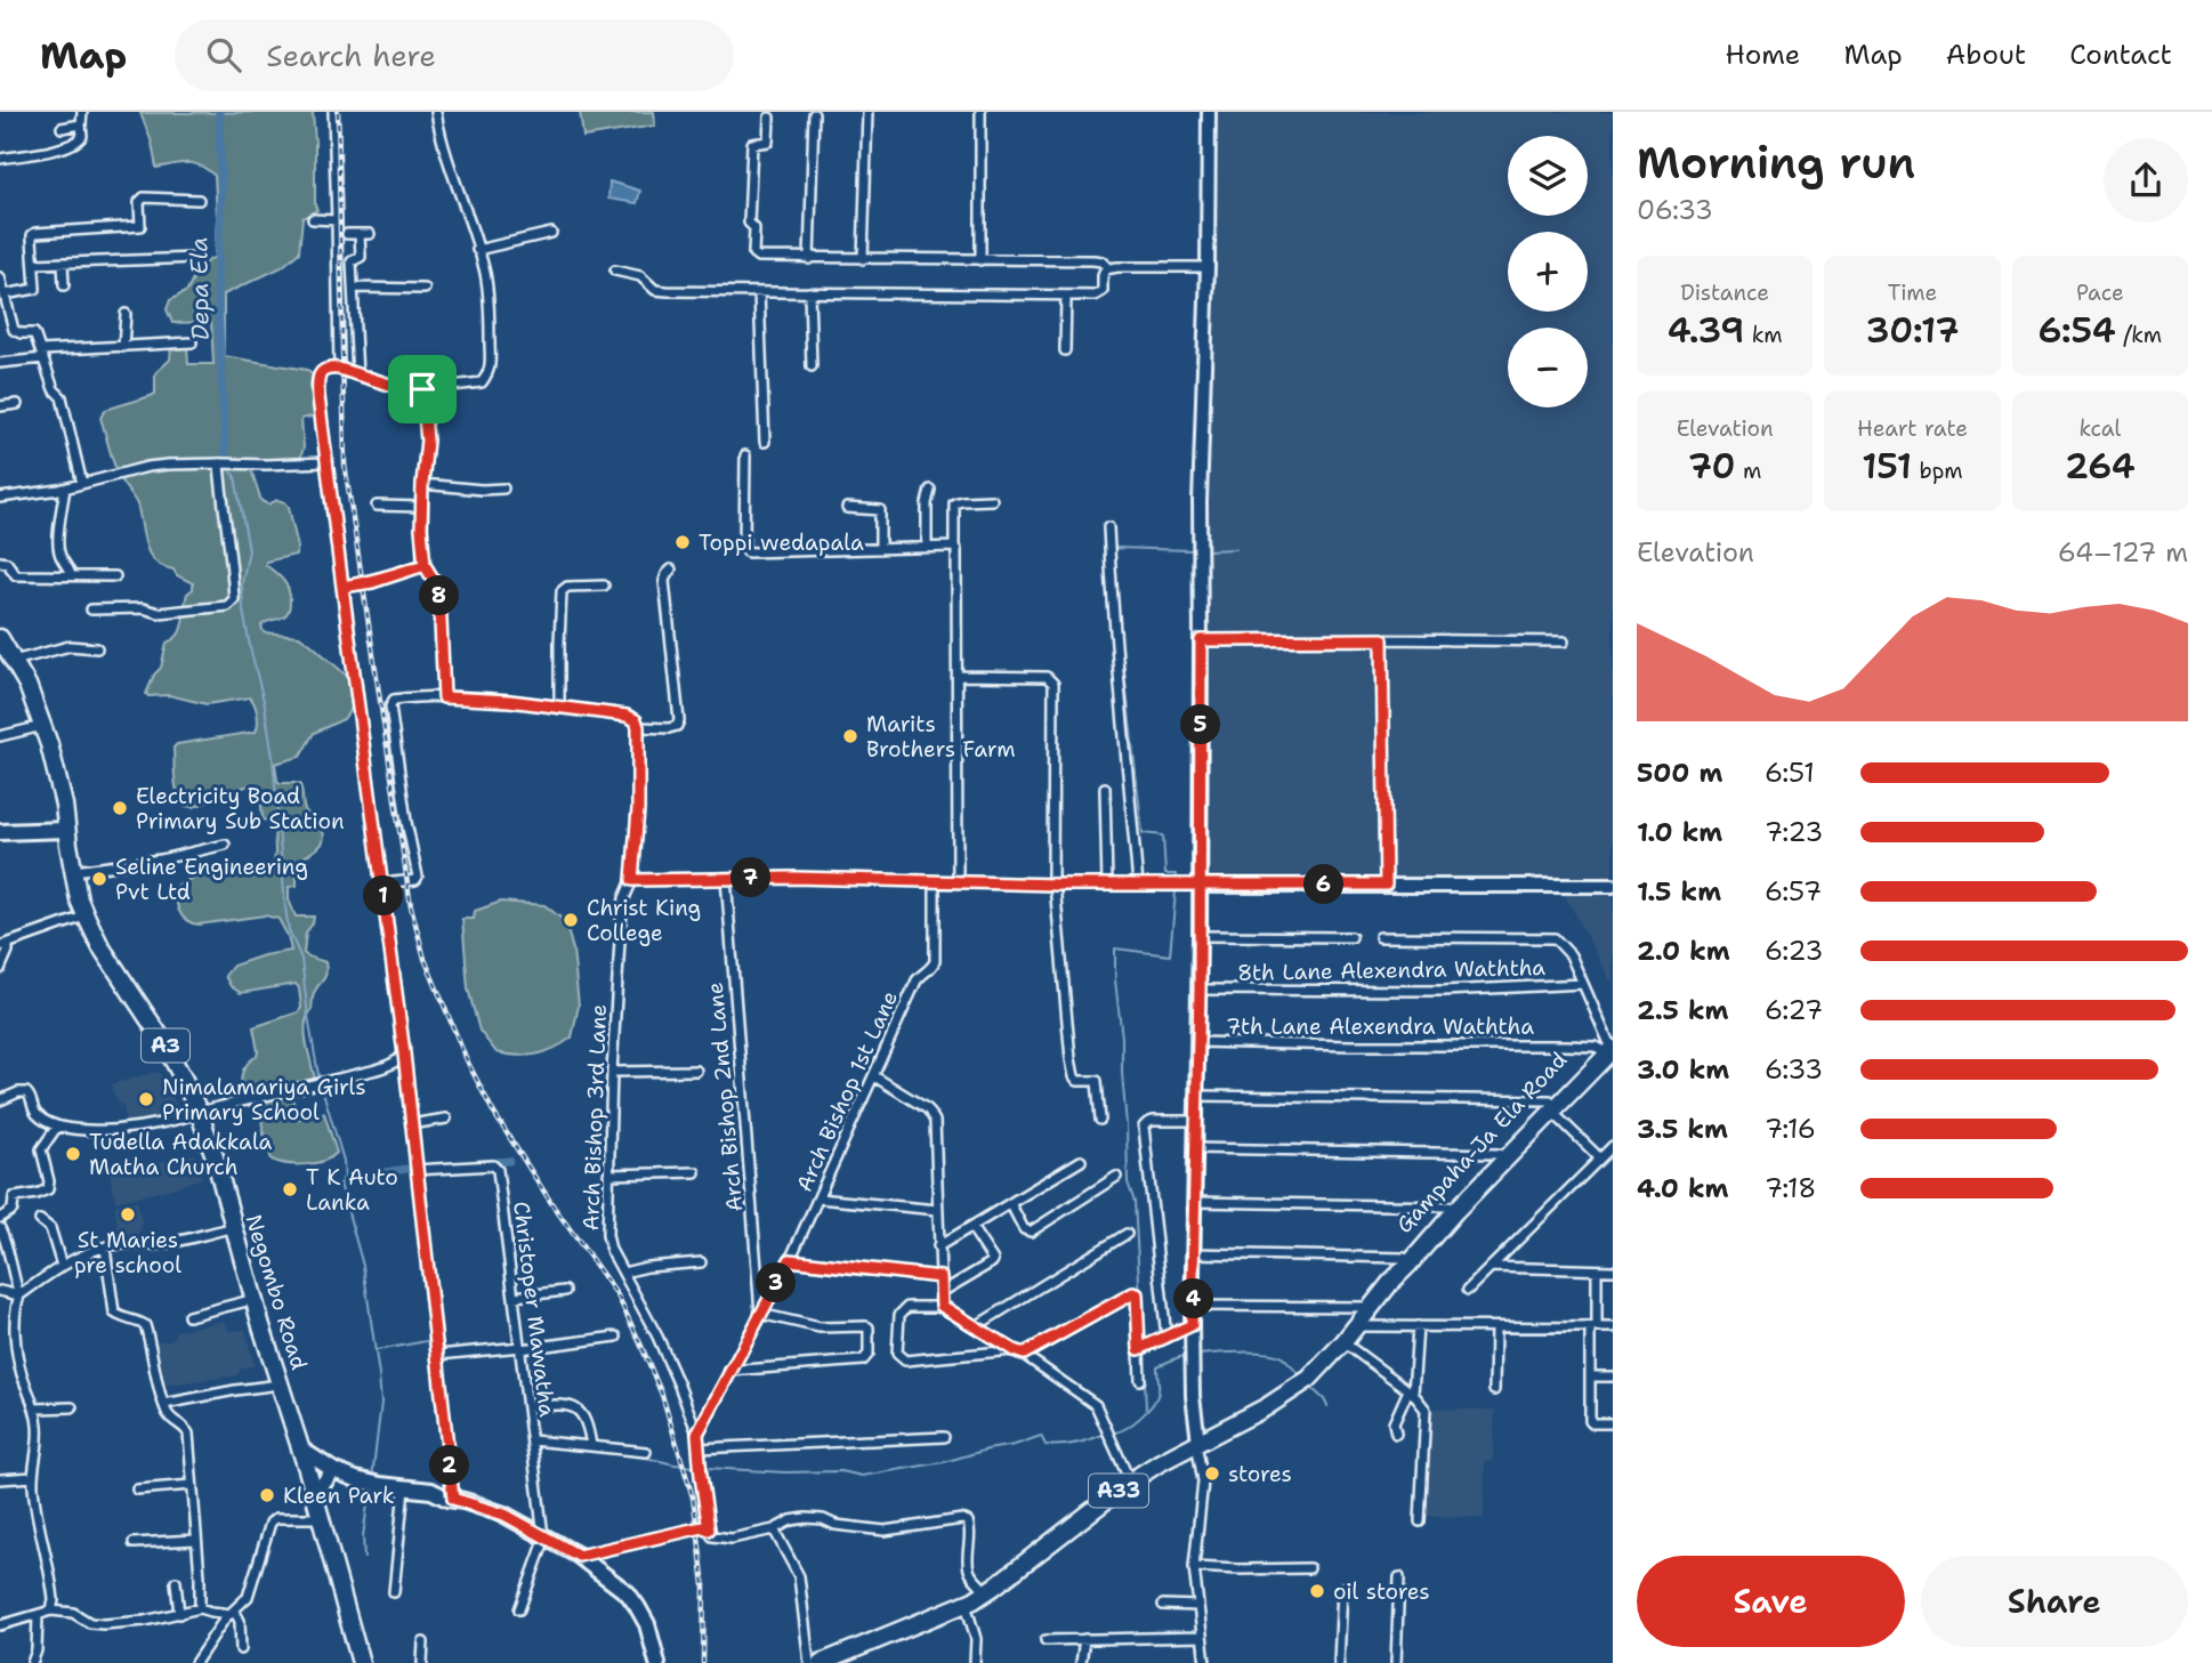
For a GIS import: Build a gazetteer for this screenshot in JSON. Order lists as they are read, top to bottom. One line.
{"streets":{"highway":["A3","Gampaha-Ja Ela Road","Negombo Road","A33"],"street":["8th Lane Alexendra Waththa","7th Lane Alexendra Waththa","Arch Bishop 1st Lane","Arch Bishop 2nd Lane","Arch Bishop 3rd Lane","Christoper Mawatha"]},"crossings":[["7th Lane Alexendra Waththa","Gampaha-Ja Ela Road"],["Arch Bishop 1st Lane","Arch Bishop 2nd Lane"],["Arch Bishop 1st Lane","Arch Bishop 3rd Lane"]],"water":["Depa Ela"],"places":["Toppi wedapala","Marits Brothers Farm","Electricity Boad Primary Sub Station","Seline Engineering Pvt Ltd","Christ King College","Nimalamariya Girls Primary School","Tudella Adakkala Matha Church","T K Auto Lanka","St Maries pre school","stores","Kleen Park","oil stores"],"page":{"header":"Map","search":"Search here","nav":["Home","Map","About","Contact"],"heading":["Morning run","06:33"],"map_buttons":["+","−"],"stats":[["Distance","4.39 km"],["Time","30:17"],["Pace","6:54 /km"],["Elevation","70 m"],["Heart rate","151 bpm"],["kcal","264"]],"chart":["Elevation","64–127 m"],"pins":["8","5","7","6","1","3","4","2"],"list":[{"name":"500 m","note":"6:51"},{"name":"1.0 km","note":"7:23"},{"name":"1.5 km","note":"6:57"},{"name":"2.0 km","note":"6:23"},{"name":"2.5 km","note":"6:27"},{"name":"3.0 km","note":"6:33"},{"name":"3.5 km","note":"7:16"},{"name":"4.0 km","note":"7:18"}],"buttons":["Save","Share"]}}
